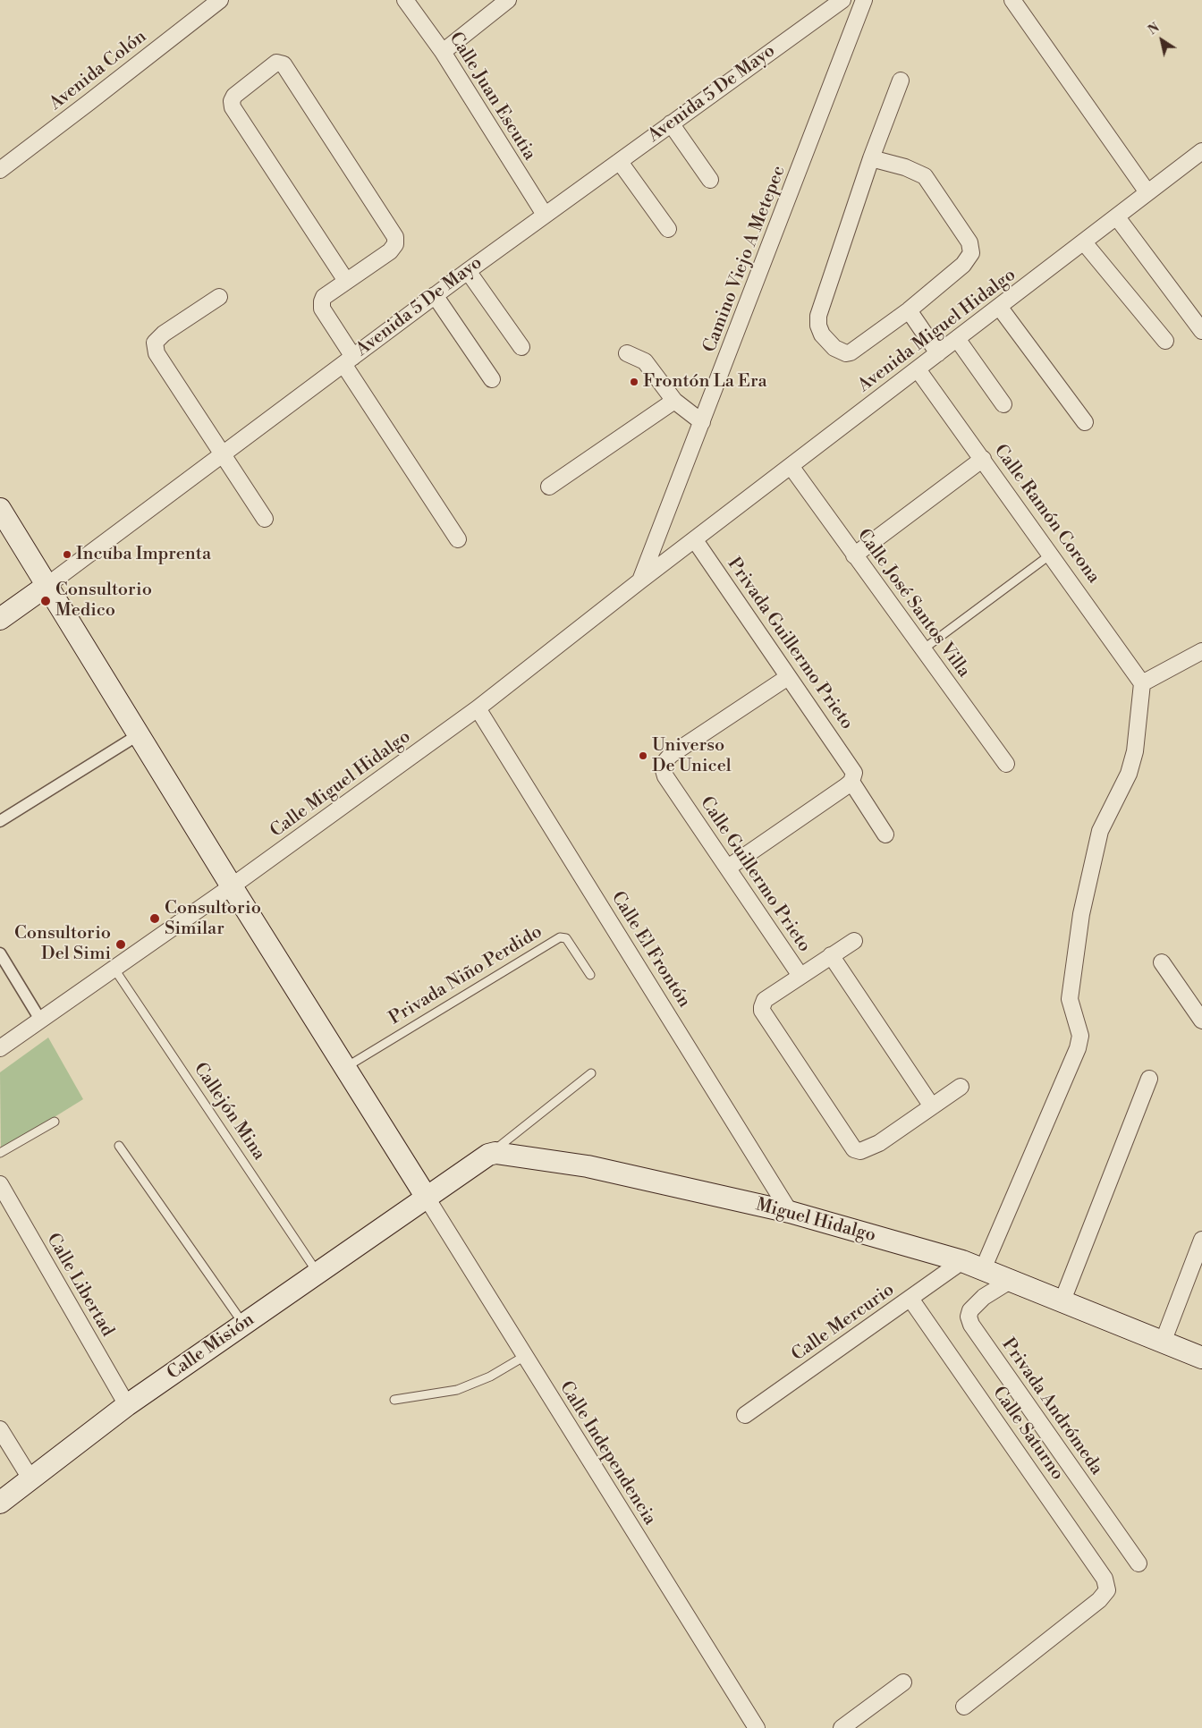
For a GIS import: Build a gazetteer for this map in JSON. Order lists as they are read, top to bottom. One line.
{"streets":{"main road":["Avenida 5 De Mayo","Miguel Hidalgo","Calle Misión"],"street":["Avenida Colón","Calle Juan Escutia","Camino Viejo A Metepec","Avenida Miguel Hidalgo","Calle Ramón Corona","Calle José Santos Villa","Privada Guillermo Prieto","Calle Miguel Hidalgo","Calle Guillermo Prieto","Calle El Frontón","Calle Libertad","Calle Mercurio","Privada Andrómeda","Calle Saturno","Calle Independencia"],"lane":["Privada Niño Perdido","Callejón Mina"]},"crossings":[["Avenida 5 De Mayo","Calle Juan Escutia"],["Camino Viejo A Metepec","Calle Miguel Hidalgo"],["Avenida Miguel Hidalgo","Calle Ramón Corona"],["Avenida Miguel Hidalgo","Calle José Santos Villa"],["Avenida Miguel Hidalgo","Privada Guillermo Prieto"],["Avenida Miguel Hidalgo","Calle Miguel Hidalgo"],["Privada Guillermo Prieto","Calle Miguel Hidalgo"],["Privada Guillermo Prieto","Calle Guillermo Prieto"],["Calle Miguel Hidalgo","Calle El Frontón"],["Calle Miguel Hidalgo","Callejón Mina"],["Calle El Frontón","Miguel Hidalgo"],["Callejón Mina","Calle Misión"],["Miguel Hidalgo","Calle Mercurio"],["Miguel Hidalgo","Privada Andrómeda"],["Calle Libertad","Calle Misión"],["Calle Mercurio","Calle Saturno"],["Calle Misión","Calle Independencia"]],"places":["Frontón La Era","Incuba Imprenta","Consultorio Medico","Universo De Unicel","Consultorio Similar","Consultorio Del Simi"],"north":"top left"}
